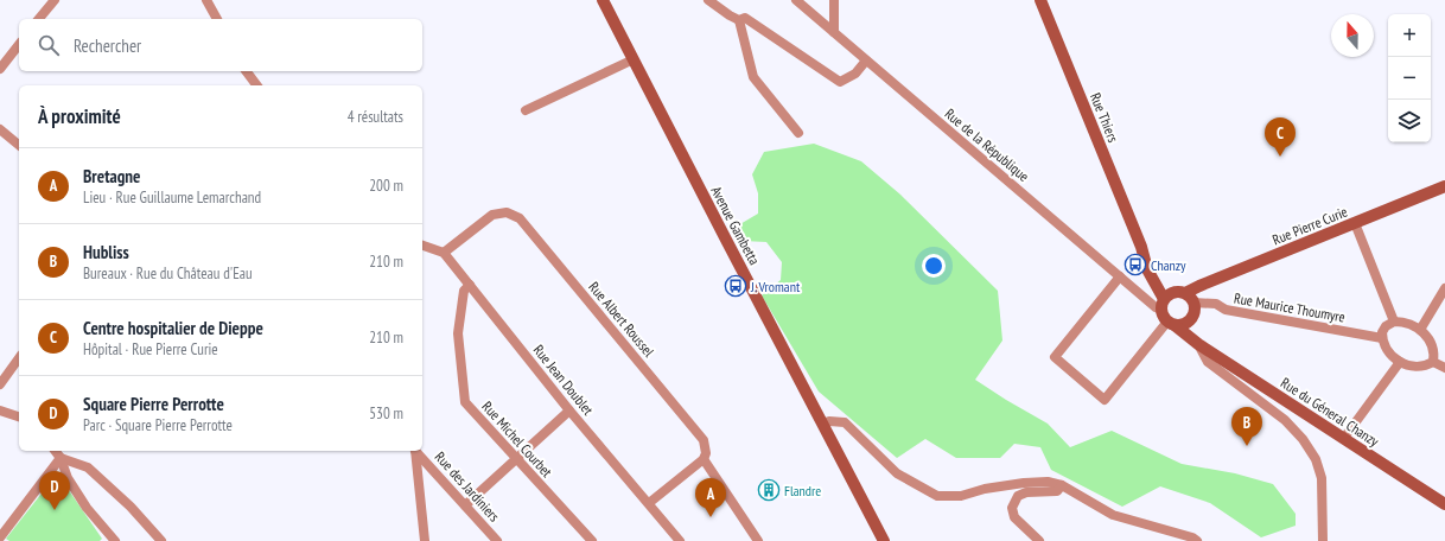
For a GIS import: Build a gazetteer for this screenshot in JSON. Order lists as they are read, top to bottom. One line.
{"streets":{"main road":["Rue Thiers","Avenue Gambetta","Rue Pierre Curie","Rue du Géneral Chanzy"],"street":["Rue de la République","Rue Maurice Thoumyre","Rue Albert Roussel","Rue Jean Doublet","Rue Michel Courbet","Rue des Jardiniers"]},"crossings":[["Rue Thiers","Rue de la République"],["Rue Thiers","Rue Pierre Curie"],["Rue Thiers","Rue Maurice Thoumyre"],["Rue Thiers","Rue du Géneral Chanzy"],["Rue de la République","Rue Pierre Curie"],["Rue de la République","Rue Maurice Thoumyre"],["Rue de la République","Rue du Géneral Chanzy"],["Rue Pierre Curie","Rue Maurice Thoumyre"],["Rue Pierre Curie","Rue du Géneral Chanzy"],["Rue Maurice Thoumyre","Rue du Géneral Chanzy"],["Rue Albert Roussel","Rue Jean Doublet"],["Rue Jean Doublet","Rue Michel Courbet"]],"places":{"bus stop":["Chanzy","J. Vromant"],"building":["Flandre"]},"north":"top","page":{"map_buttons":["+","−"],"search":"Rechercher","heading":["À proximité","4 résultats"],"pins":["C","B","D","A"],"list":[{"mark":"A","name":"Bretagne","note":"Lieu · Rue Guillaume Lemarchand","value":"200 m"},{"mark":"B","name":"Hubliss","note":"Bureaux · Rue du Château d'Eau","value":"210 m"},{"mark":"C","name":"Centre hospitalier de Dieppe","note":"Hôpital · Rue Pierre Curie","value":"210 m"},{"mark":"D","name":"Square Pierre Perrotte","note":"Parc · Square Pierre Perrotte","value":"530 m"}]}}
